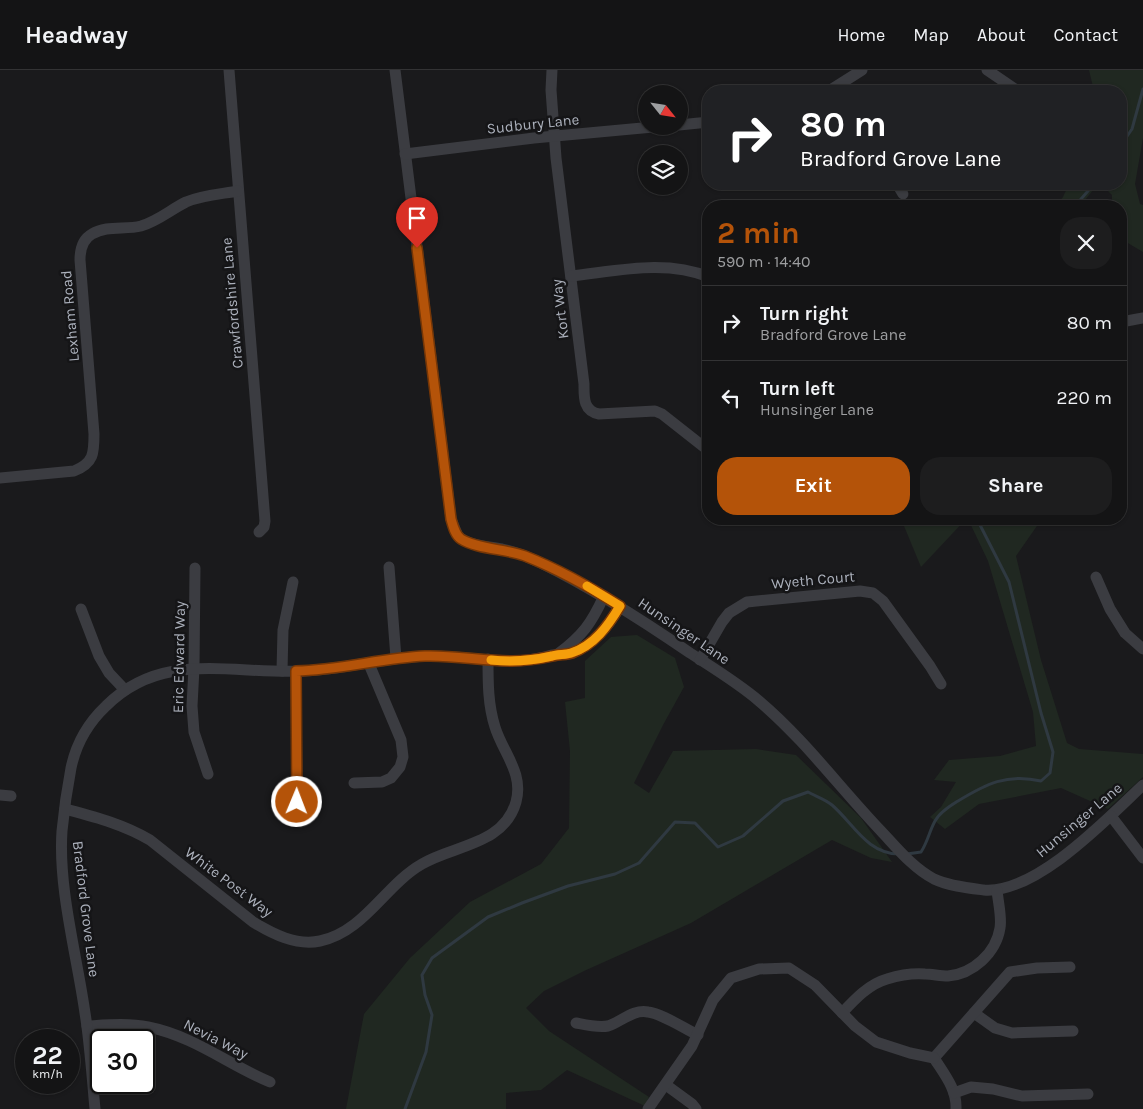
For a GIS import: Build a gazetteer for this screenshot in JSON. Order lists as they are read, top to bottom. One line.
{"streets":{"street":["Sudbury Lane","Crawfordshire Lane","Kort Way","Lexham Road","Wyeth Court","Hunsinger Lane","Eric Edward Way","White Post Way","Bradford Grove Lane","Nevia Way"]},"crossings":[["Sudbury Lane","Kort Way"],["Sudbury Lane","Hunsinger Lane"],["Crawfordshire Lane","Lexham Road"],["Wyeth Court","Hunsinger Lane"],["Hunsinger Lane","Bradford Grove Lane"],["Eric Edward Way","Bradford Grove Lane"],["White Post Way","Bradford Grove Lane"],["Bradford Grove Lane","Nevia Way"]],"north":"bottom right","page":{"header":"Headway","nav":["Home","Map","About","Contact"],"turn":["80 m","Bradford Grove Lane"],"heading":["2 min","590 m · 14:40"],"list":[{"name":"Turn right","note":"Bradford Grove Lane","value":"80 m"},{"name":"Turn left","note":"Hunsinger Lane","value":"220 m"}],"buttons":["Exit","Share"],"speed":"22 km/h","limit":"30"}}
